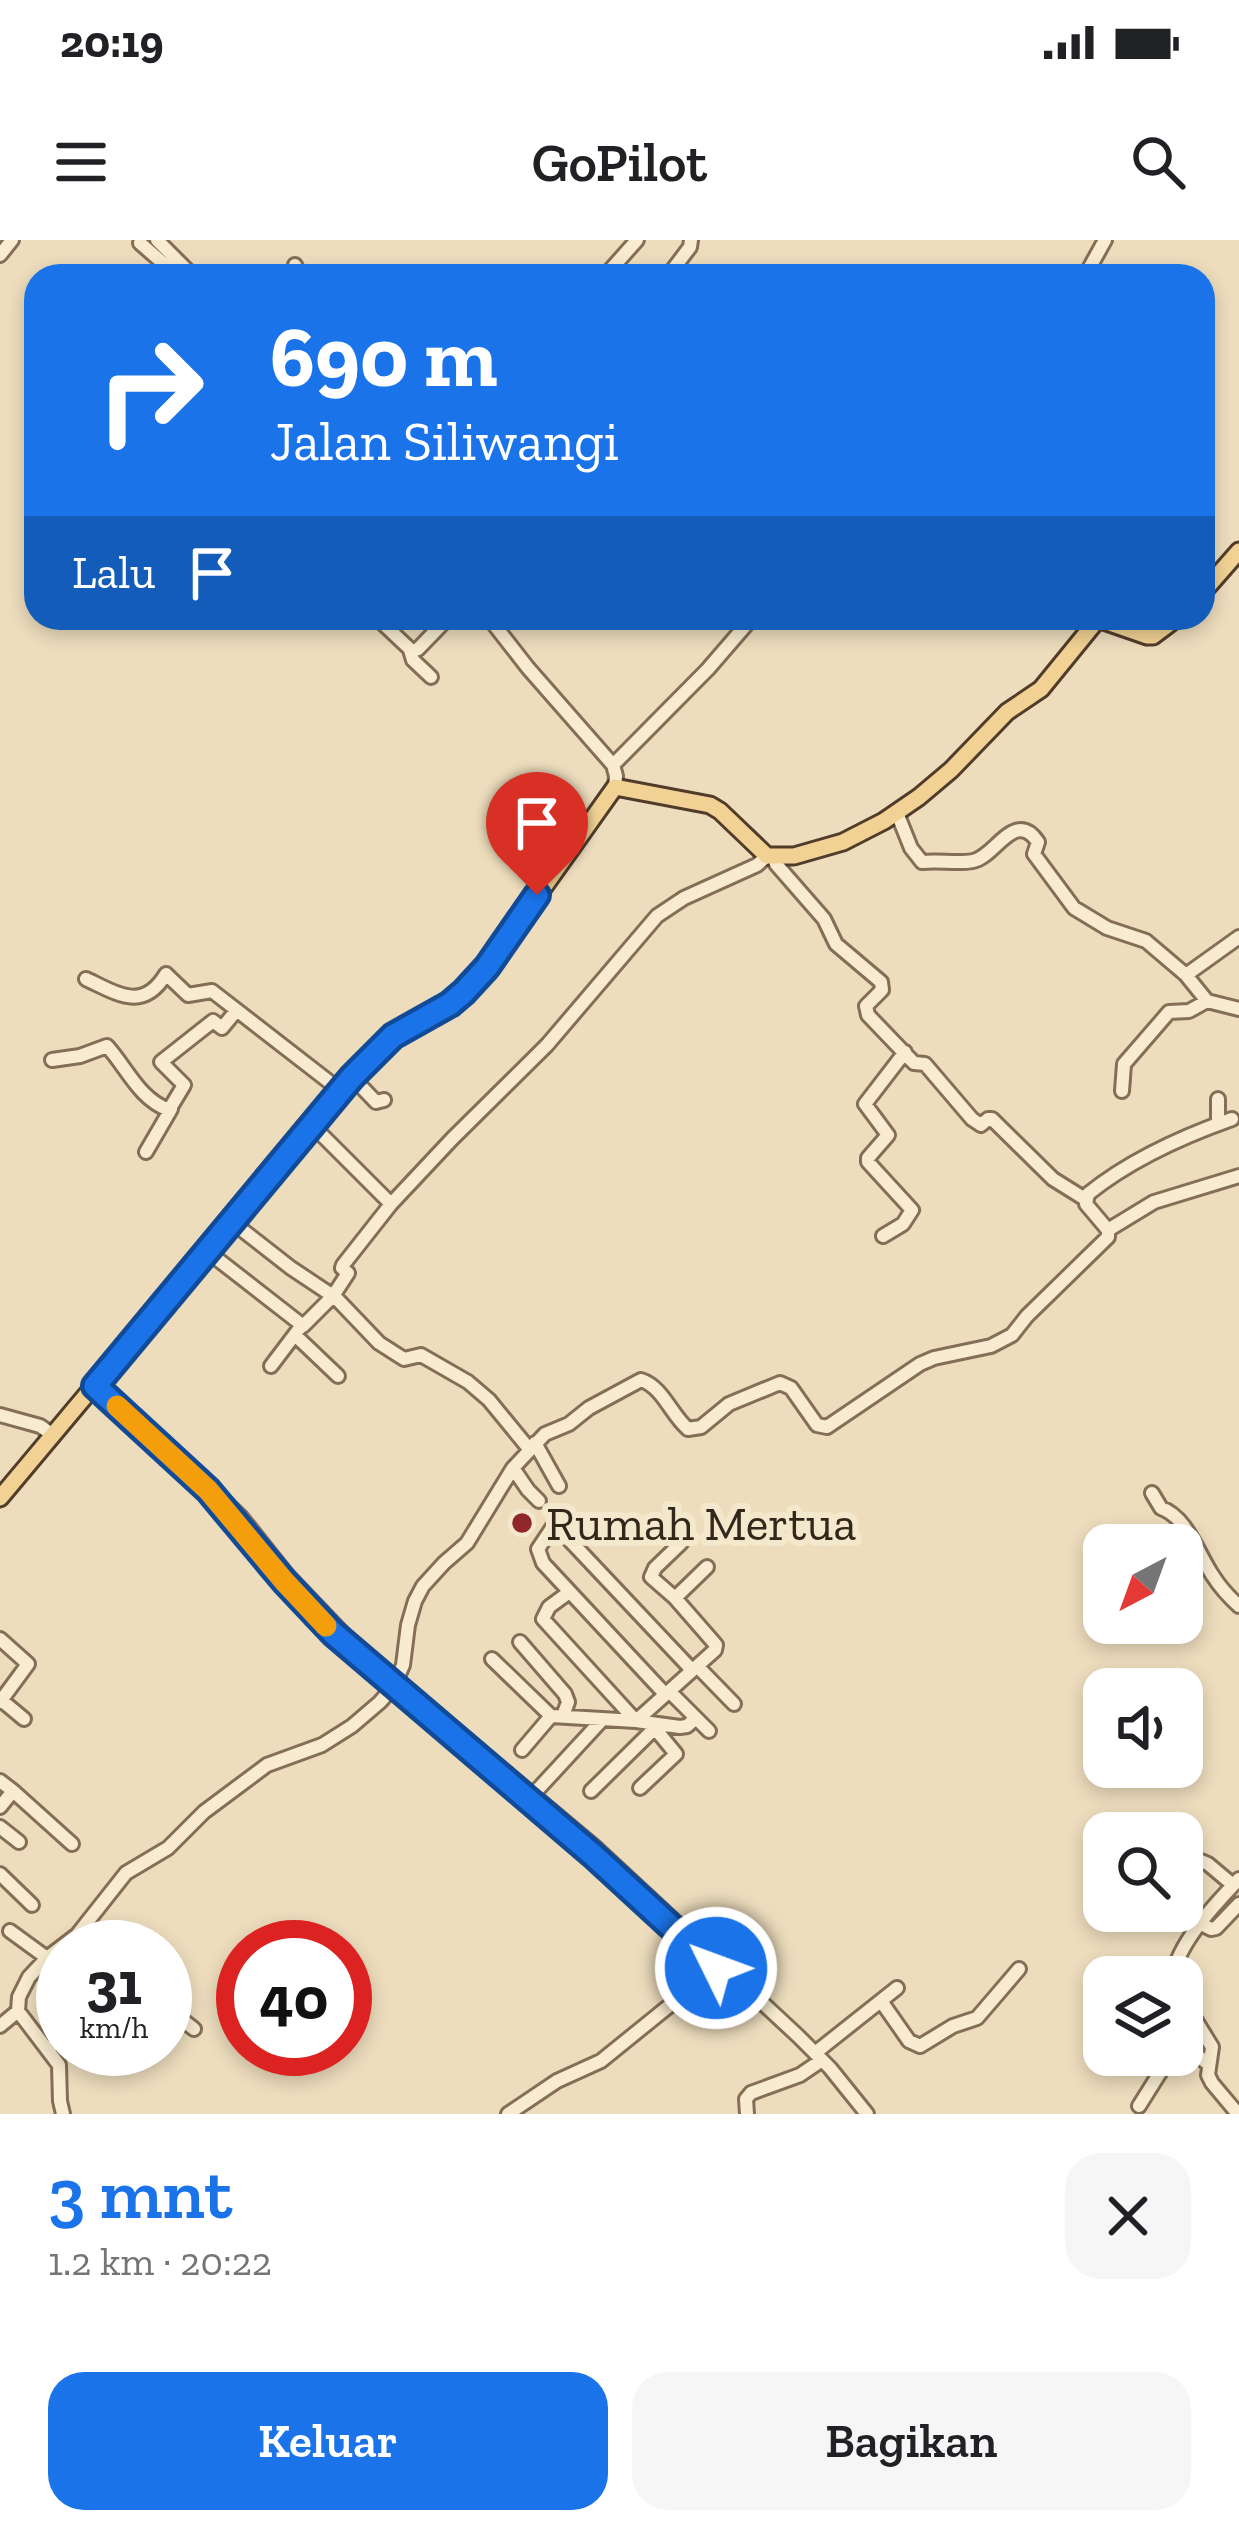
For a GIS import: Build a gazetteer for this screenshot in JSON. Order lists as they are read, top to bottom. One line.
{"places":["Rumah Mertua"],"north":"bottom left","page":{"status":"20:19","header":"GoPilot","turn":["690 m","Jalan Siliwangi"],"then":"Lalu","speed":"31 km/h","limit":"40","heading":["3 mnt","1.2 km · 20:22"],"buttons":["Keluar","Bagikan"]}}
